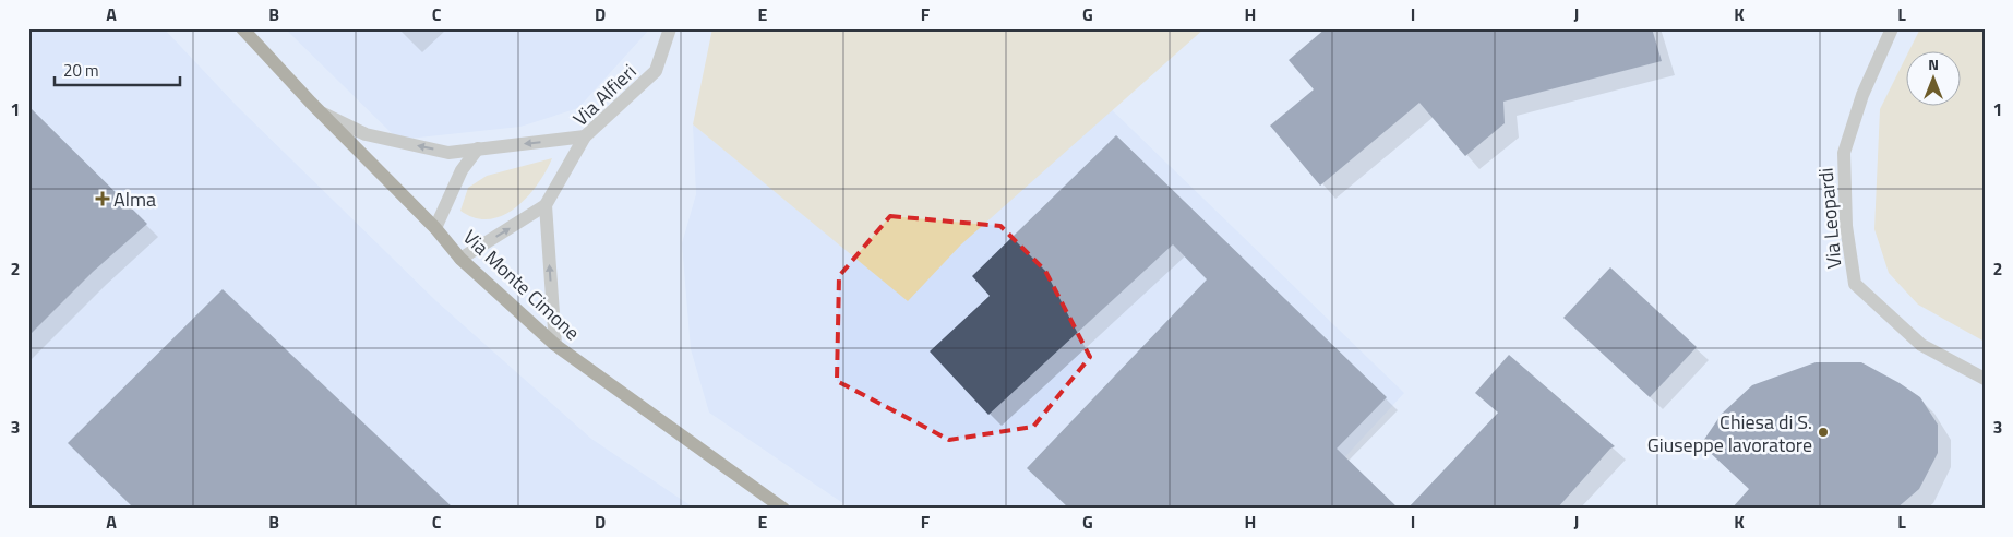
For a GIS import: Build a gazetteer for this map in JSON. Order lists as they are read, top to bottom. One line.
{"streets":{"main road":["Via Monte Cimone"],"street":["Via Alfieri","Via Leopardi"]},"places":{"health":["Alma"],"other":["Chiesa di S. Giuseppe lavoratore"]},"scale_bar":"20 m","north":"top","grid":{"columns":["A","B","C","D","E","F","G","H","I","J","K","L"],"rows":["1","2","3"]}}
